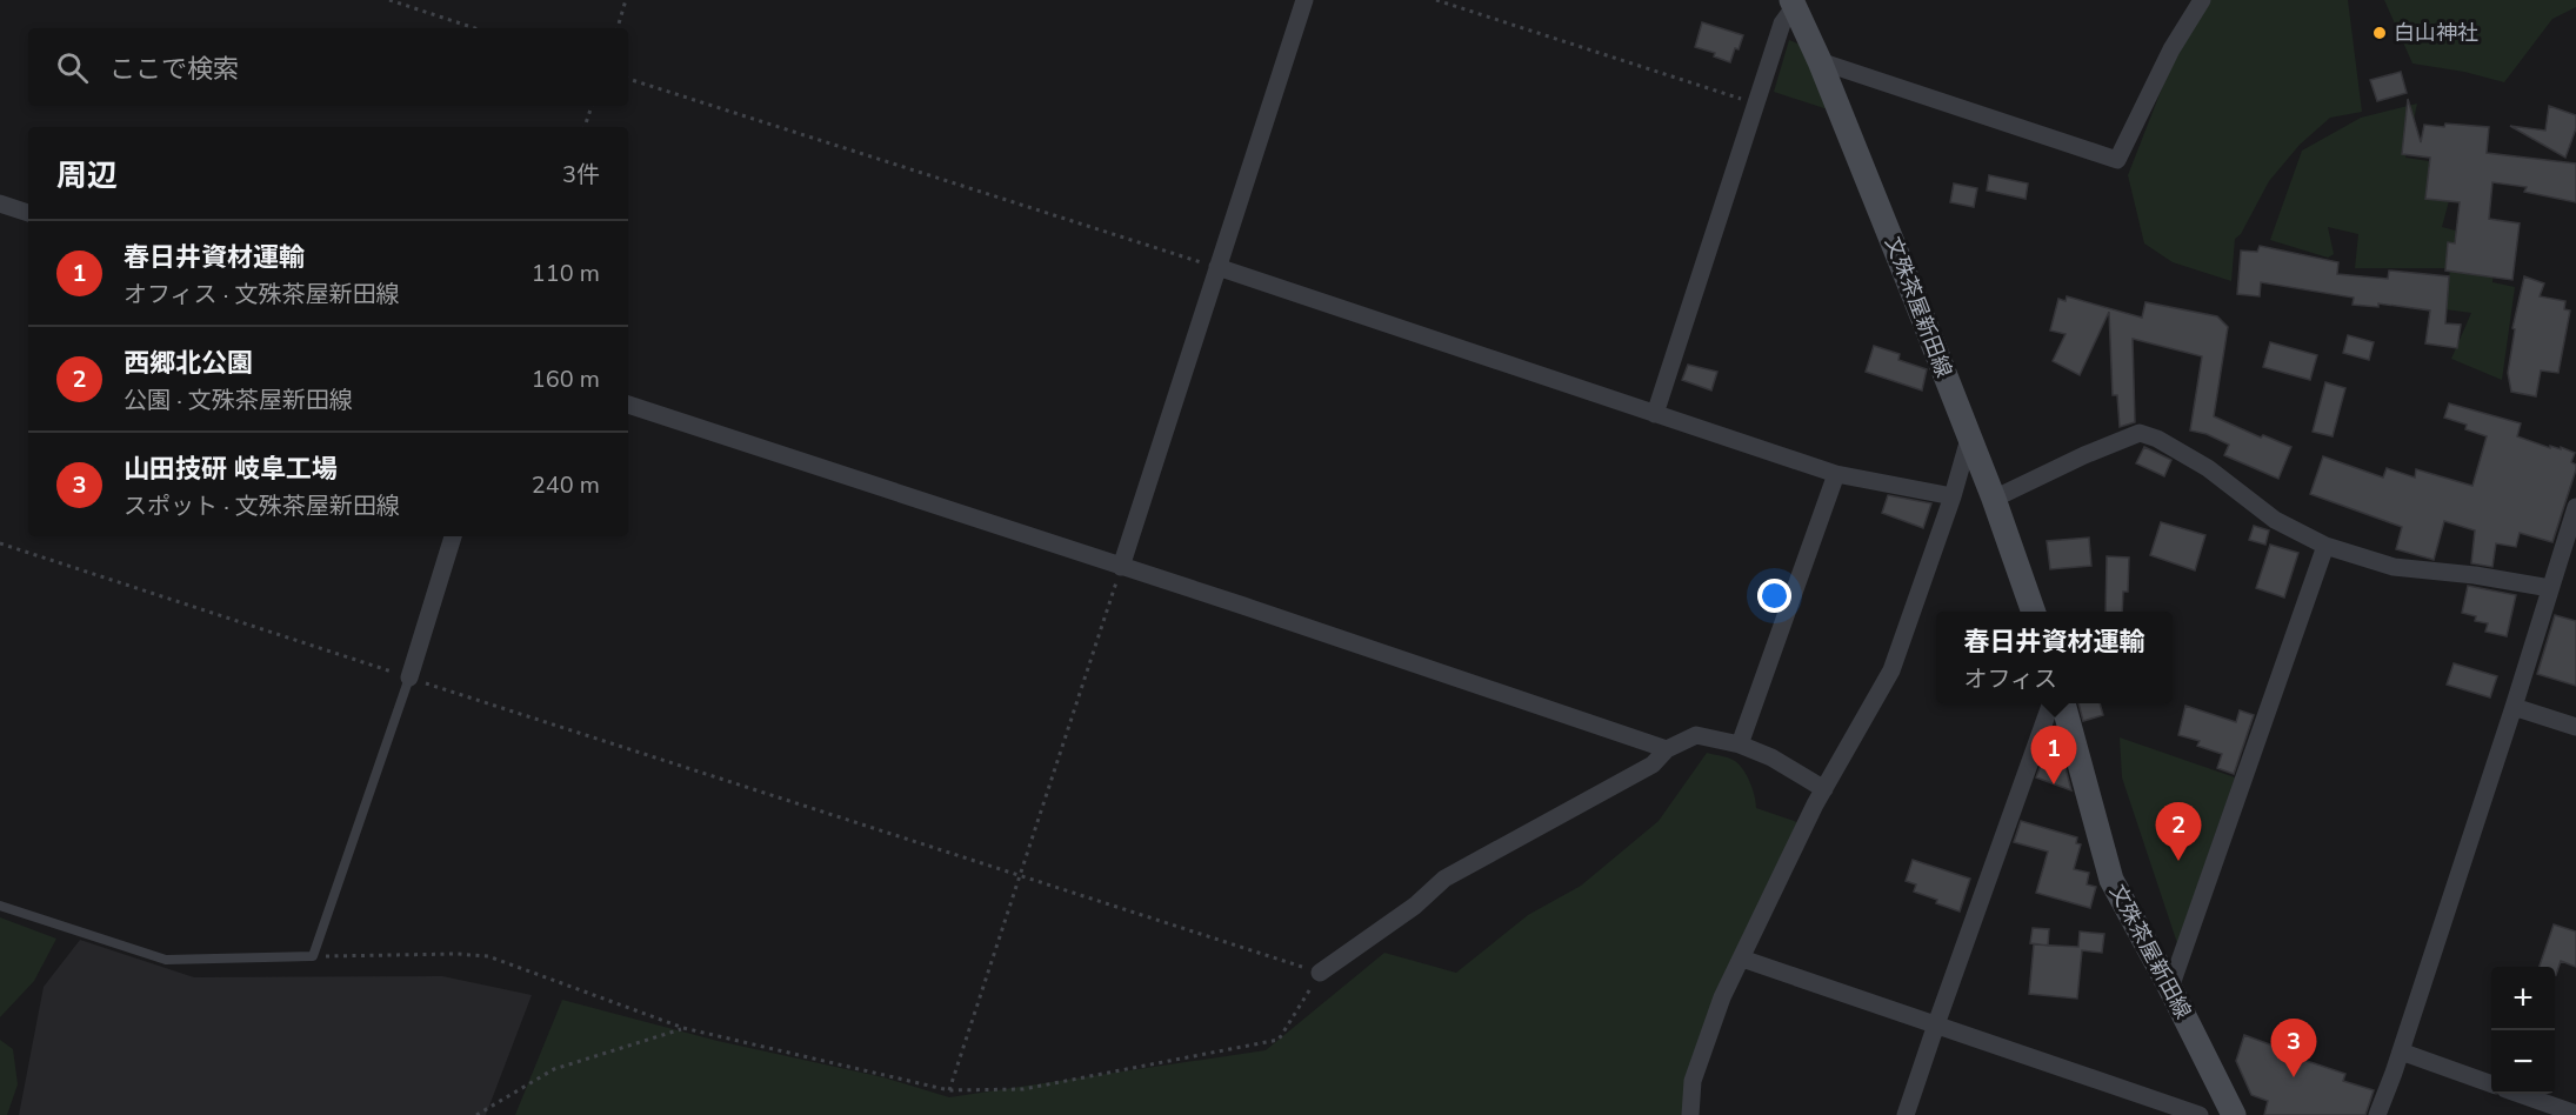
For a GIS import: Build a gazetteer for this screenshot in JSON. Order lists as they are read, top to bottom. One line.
{"streets":{"main road":["文殊茶屋新田線"]},"places":["白山神社"],"page":{"search":"ここで検索","heading":["周辺","3件"],"list":[{"mark":"1","name":"春日井資材運輸","note":"オフィス · 文殊茶屋新田線","value":"110 m"},{"mark":"2","name":"西郷北公園","note":"公園 · 文殊茶屋新田線","value":"160 m"},{"mark":"3","name":"山田技研 岐阜工場","note":"スポット · 文殊茶屋新田線","value":"240 m"}],"popup":["春日井資材運輸","オフィス"],"pins":["1","2","3"],"map_buttons":["+","−"]}}
